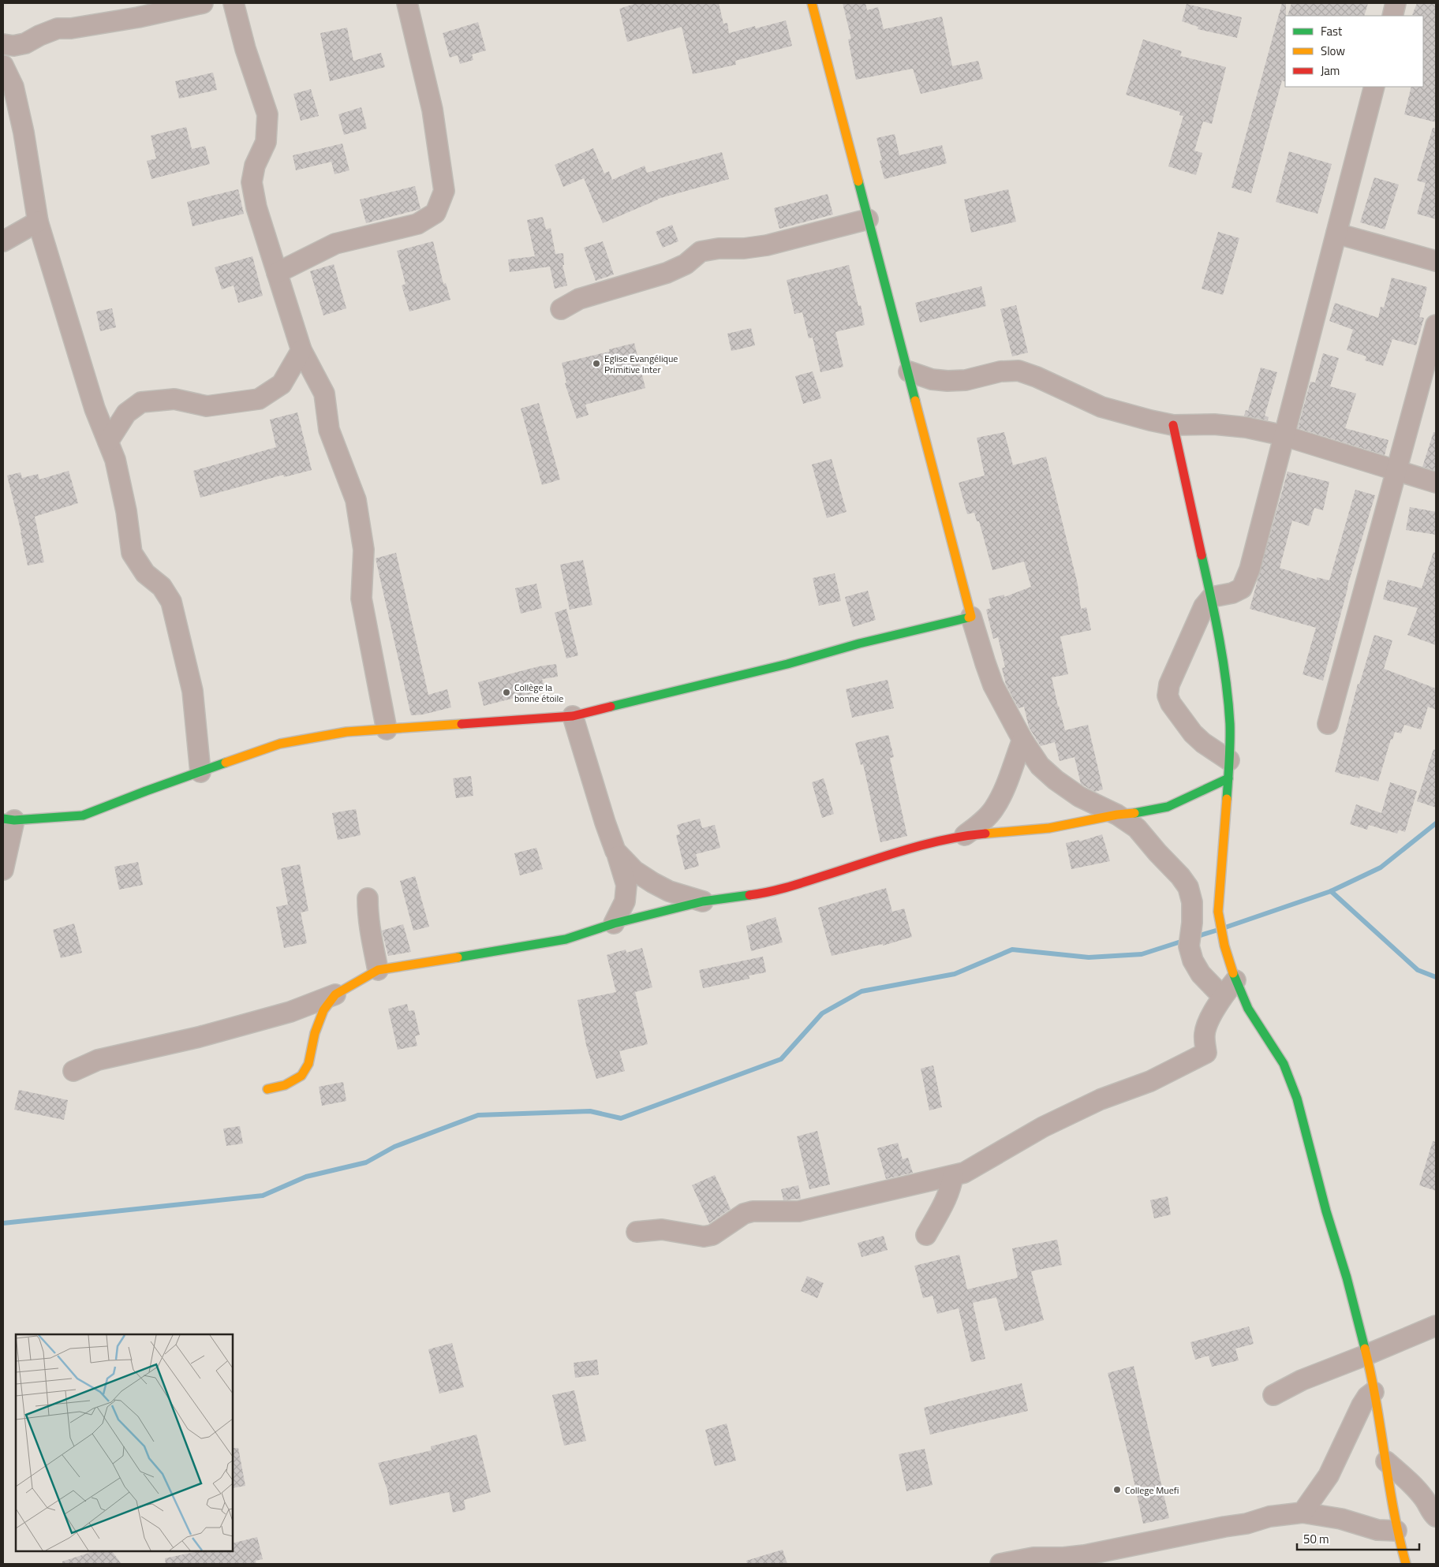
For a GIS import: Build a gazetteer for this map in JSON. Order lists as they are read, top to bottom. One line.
{"places":["Eglise Evangélique Primitive Inter","Collège la bonne étoile","College Muefi"],"legend":["Fast","Slow","Jam"],"scale_bar":"50 m"}
